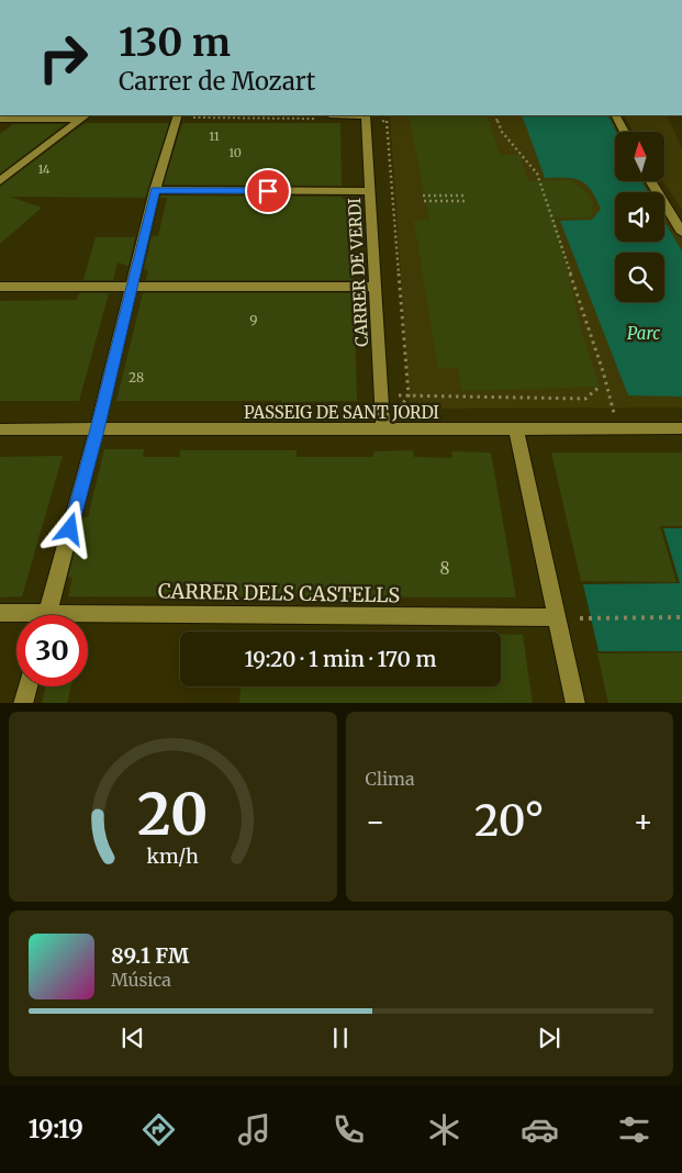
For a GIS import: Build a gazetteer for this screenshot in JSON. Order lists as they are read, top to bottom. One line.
{"streets":{"street":["CARRER DE VERDI","PASSEIG DE SANT JORDI","CARRER DELS CASTELLS"]},"crossings":[["CARRER DE VERDI","PASSEIG DE SANT JORDI"]],"parks":["Parc"],"house_numbers":["11","10","14","9","28","8"],"north":"top","page":{"turn":["130 m","Carrer de Mozart"],"limit":"30","trip":"19:20 · 1 min · 170 m","tile":"Clima","heat":["−","20°","+"],"song":["89.1 FM","Música"],"tabs":"19:19","gauge":["20","km/h"]}}
